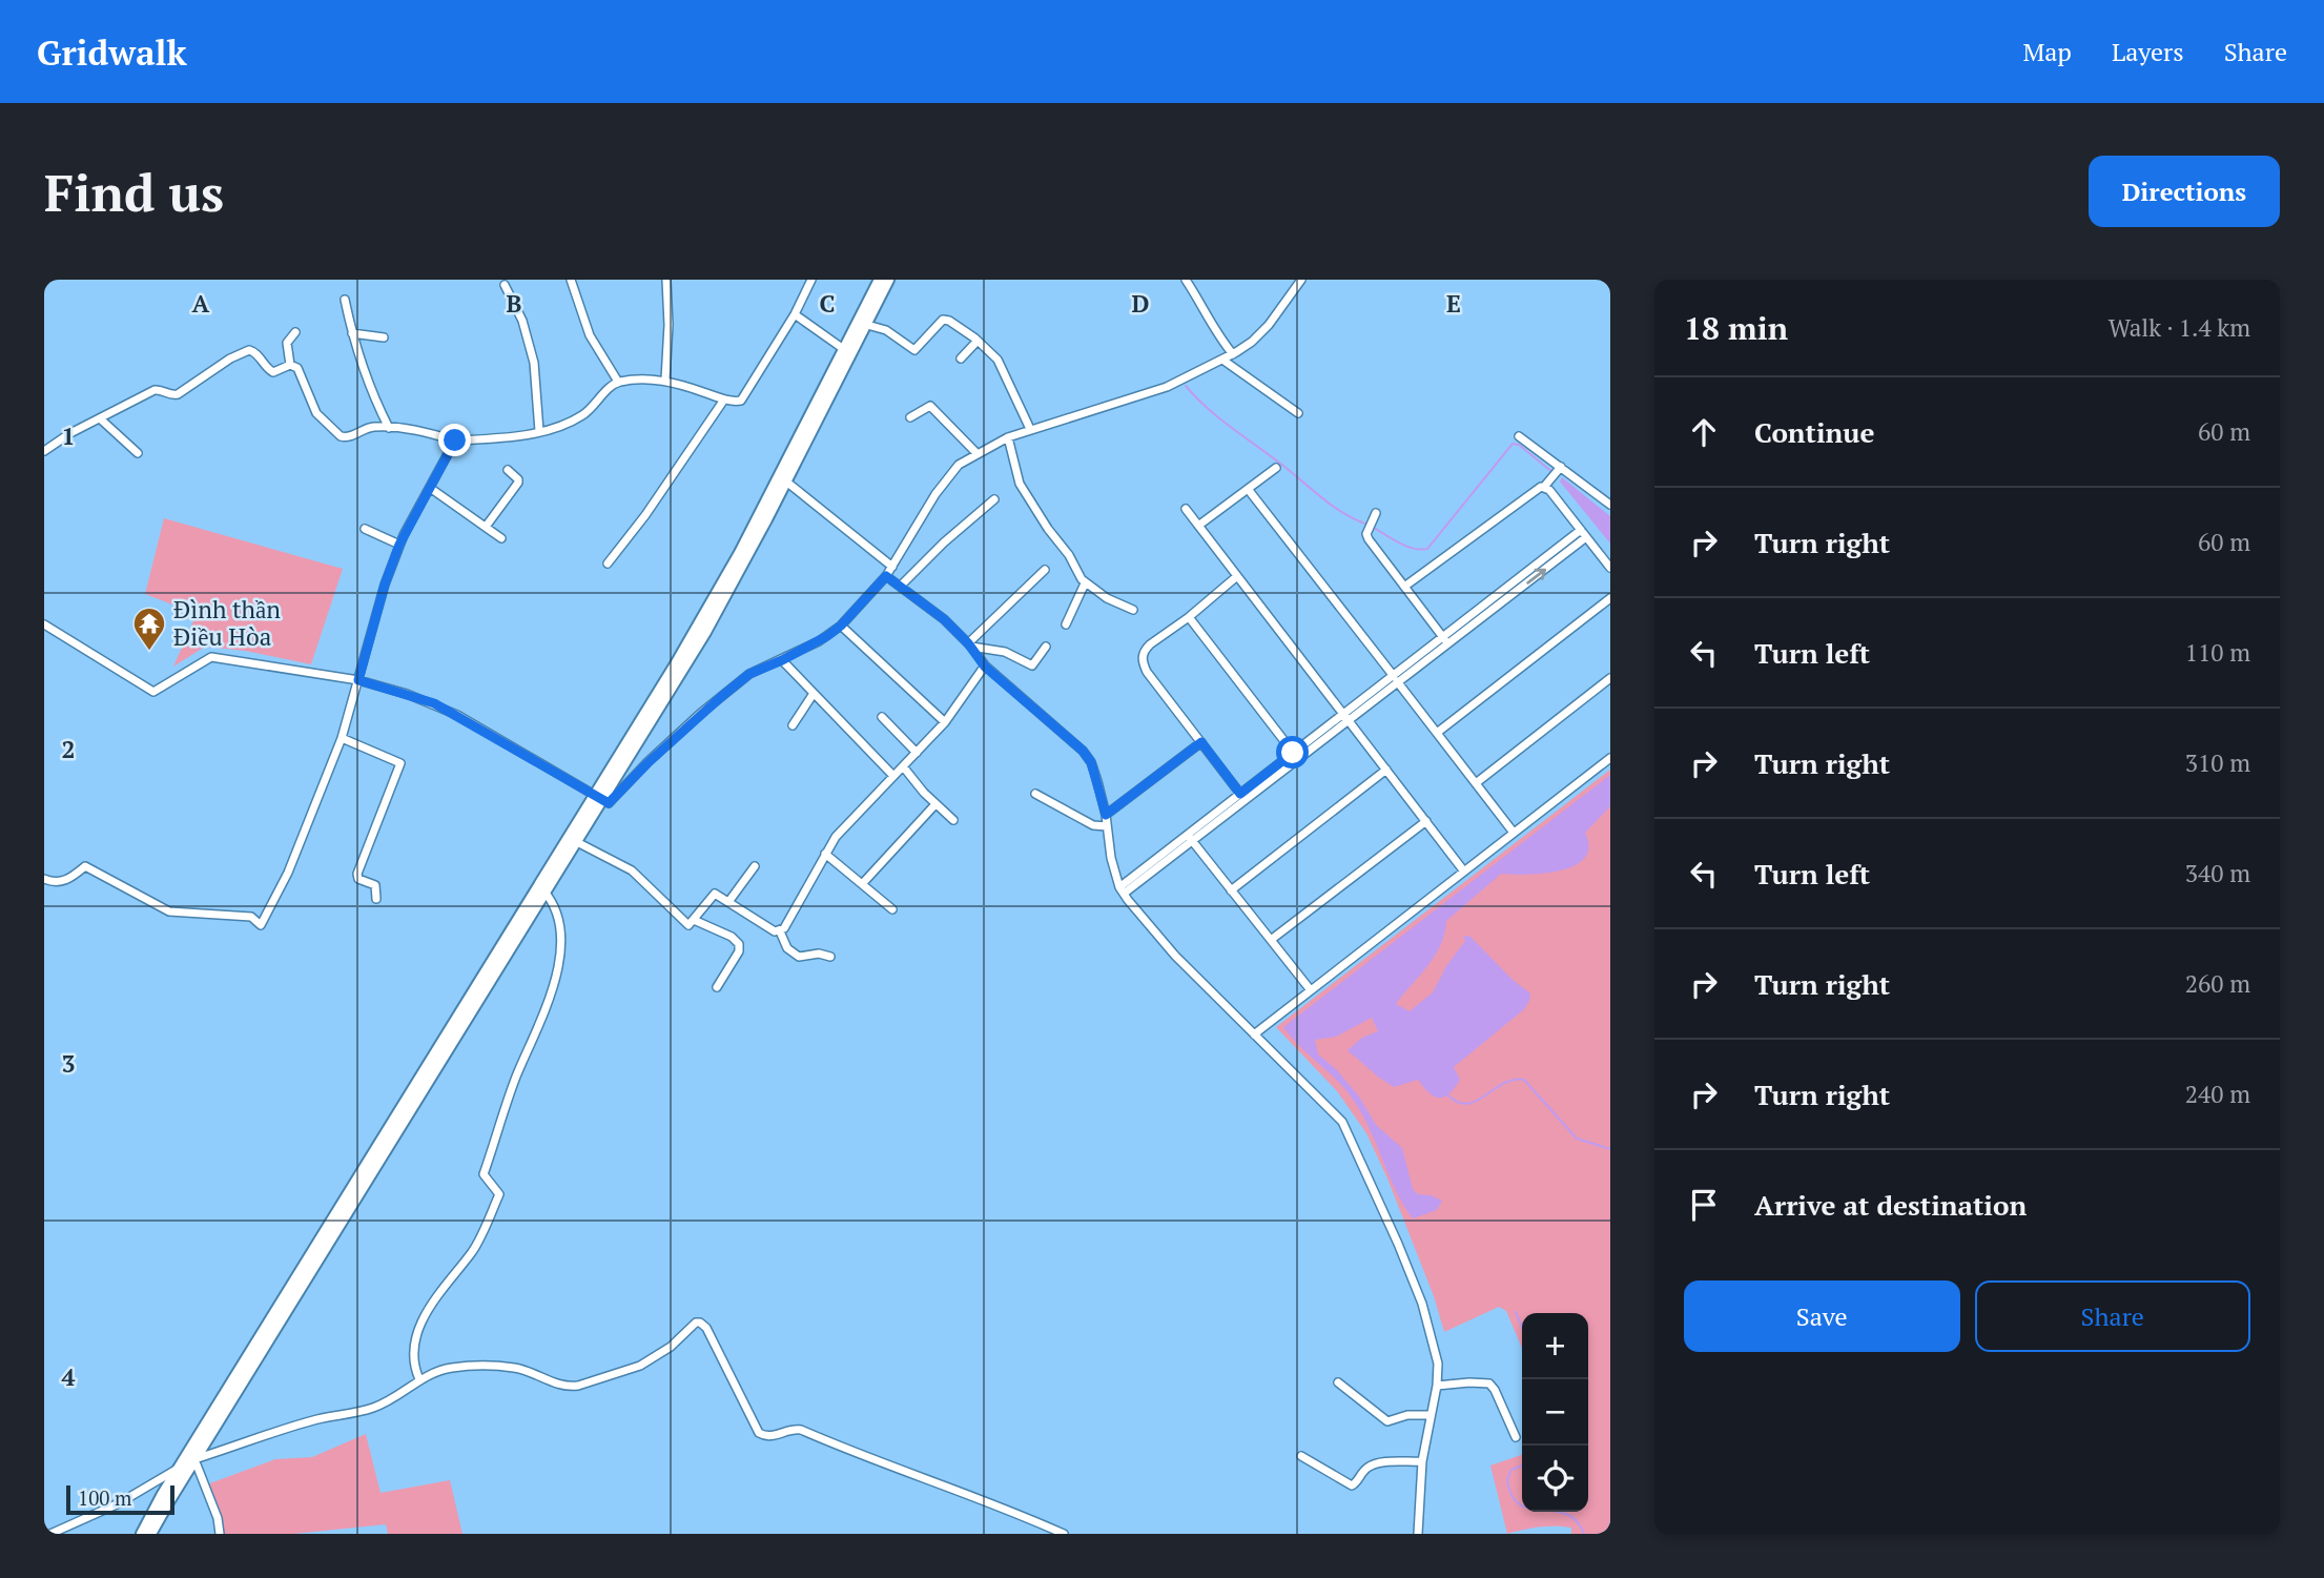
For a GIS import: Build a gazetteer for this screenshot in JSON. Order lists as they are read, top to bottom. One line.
{"places":{"temple":["Đình thần Điều Hòa"]},"scale_bar":"100 m","page":{"header":"Gridwalk","nav":["Map","Layers","Share"],"buttons":["Directions",["Save","Share"]],"title":"Find us","heading":["18 min","Walk · 1.4 km"],"list":[["Continue","60 m"],["Turn right","60 m"],["Turn left","110 m"],["Turn right","310 m"],["Turn left","340 m"],["Turn right","260 m"],["Turn right","240 m"],"Arrive at destination"],"map_buttons":["+","−"],"scale":"100 m"},"grid":{"columns":["A","B","C","D","E"],"rows":["1","2","3","4"]}}
